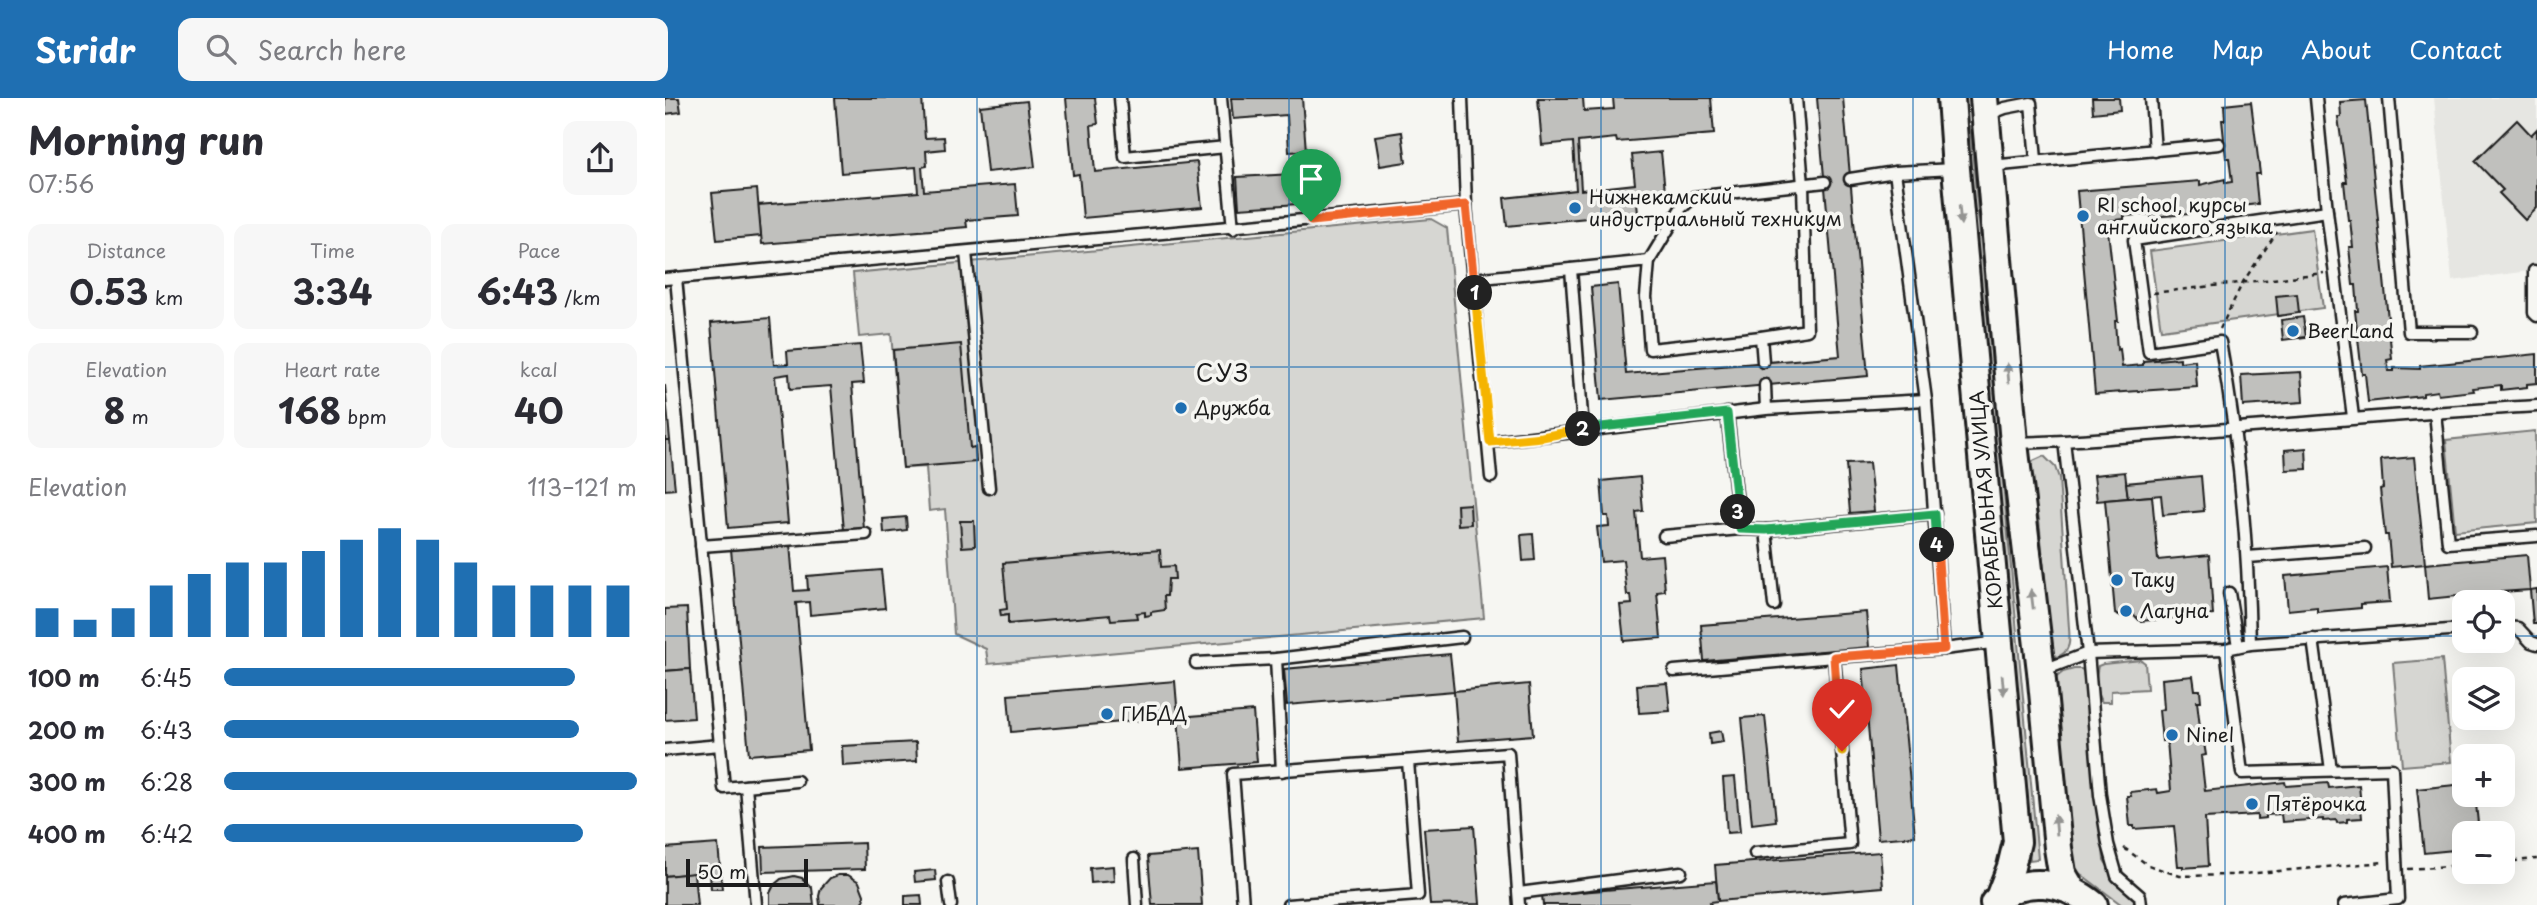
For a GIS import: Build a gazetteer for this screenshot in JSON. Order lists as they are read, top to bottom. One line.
{"streets":{"main road":["КОРАБЕЛЬНАЯ УЛИЦА"]},"districts":["СУЗ"],"places":["Нижнекамский индустриальный техникум","RI school, курсы английского языка","BeerLand","Дружба","Таку","Лагуна","ГИБДД","Ninel","Пятёрочка"],"scale_bar":"50 m","page":{"header":"Stridr","search":"Search here","nav":["Home","Map","About","Contact"],"heading":["Morning run","07:56"],"stats":[["Distance","0.53 km"],["Time","3:34"],["Pace","6:43 /km"],["Elevation","8 m"],["Heart rate","168 bpm"],["kcal","40"]],"pins":["1","2","3","4"],"chart":["Elevation","113–121 m"],"map_buttons":["+","−"],"list":[{"name":"100 m","note":"6:45"},{"name":"200 m","note":"6:43"},{"name":"300 m","note":"6:28"},{"name":"400 m","note":"6:42"}],"scale":"50 m"}}
